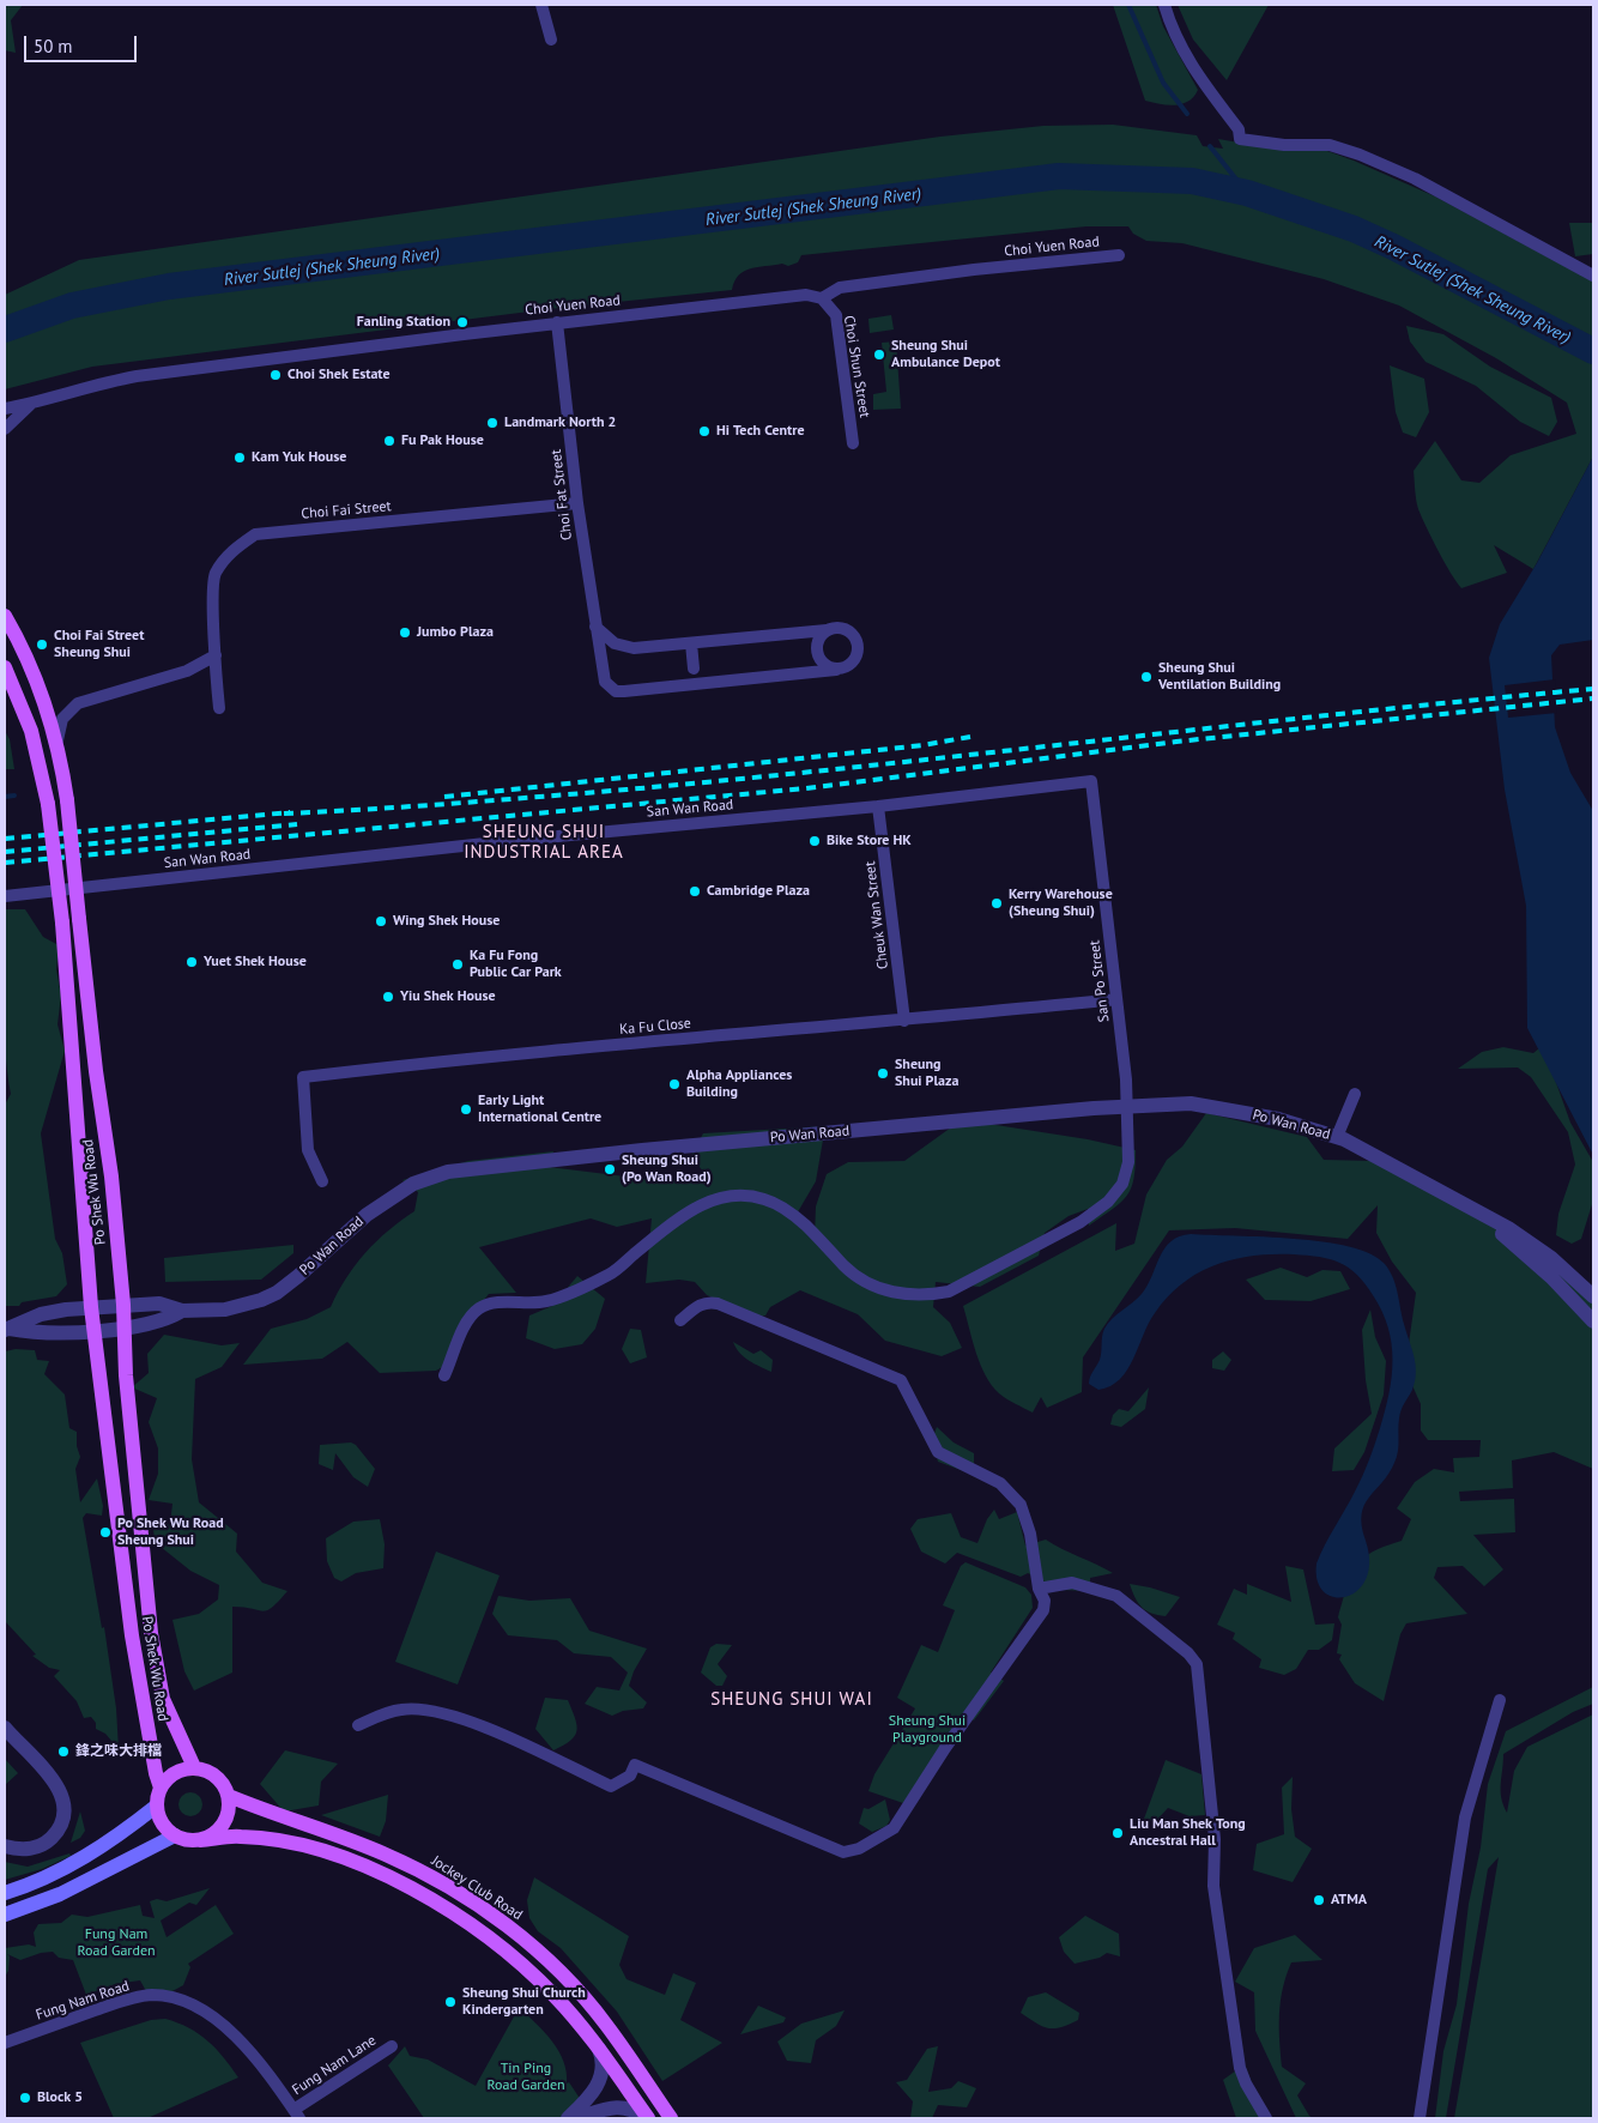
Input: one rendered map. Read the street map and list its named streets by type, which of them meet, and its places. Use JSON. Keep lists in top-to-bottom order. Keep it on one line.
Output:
{"streets":{"main road":["Po Shek Wu Road","Jockey Club Road"],"street":["Choi Yuen Road","Choi Shun Street","Choi Fat Street","Choi Fai Street","San Wan Road","Cheuk Wan Street","San Po Street","Ka Fu Close","Po Wan Road","Fung Nam Road","Fung Nam Lane"]},"crossings":[["Choi Yuen Road","Choi Shun Street"],["Choi Yuen Road","Choi Fat Street"],["Choi Fat Street","Choi Fai Street"],["San Wan Road","Cheuk Wan Street"],["San Wan Road","San Po Street"],["Cheuk Wan Street","Ka Fu Close"],["San Po Street","Ka Fu Close"],["San Po Street","Po Wan Road"],["Po Wan Road","Po Shek Wu Road"],["Po Shek Wu Road","Jockey Club Road"],["Fung Nam Road","Fung Nam Lane"]],"districts":["SHEUNG SHUI INDUSTRIAL AREA","SHEUNG SHUI WAI"],"water":["River Sutlej (Shek Sheung River)"],"parks":["Sheung Shui Playground","Fung Nam Road Garden","Tin Ping Road Garden"],"places":["Fanling Station","Sheung Shui Ambulance Depot","Choi Shek Estate","Landmark North 2","Hi Tech Centre","Fu Pak House","Kam Yuk House","Jumbo Plaza","Choi Fai Street Sheung Shui","Sheung Shui Ventilation Building","Bike Store HK","Cambridge Plaza","Kerry Warehouse (Sheung Shui)","Wing Shek House","Yuet Shek House","Ka Fu Fong Public Car Park","Yiu Shek House","Sheung Shui Plaza","Alpha Appliances Building","Early Light International Centre","Sheung Shui (Po Wan Road)","Po Shek Wu Road Sheung Shui","鋒之味大排檔","Liu Man Shek Tong Ancestral Hall","ATMA","Sheung Shui Church Kindergarten","Block 5"],"scale_bar":"50 m"}
